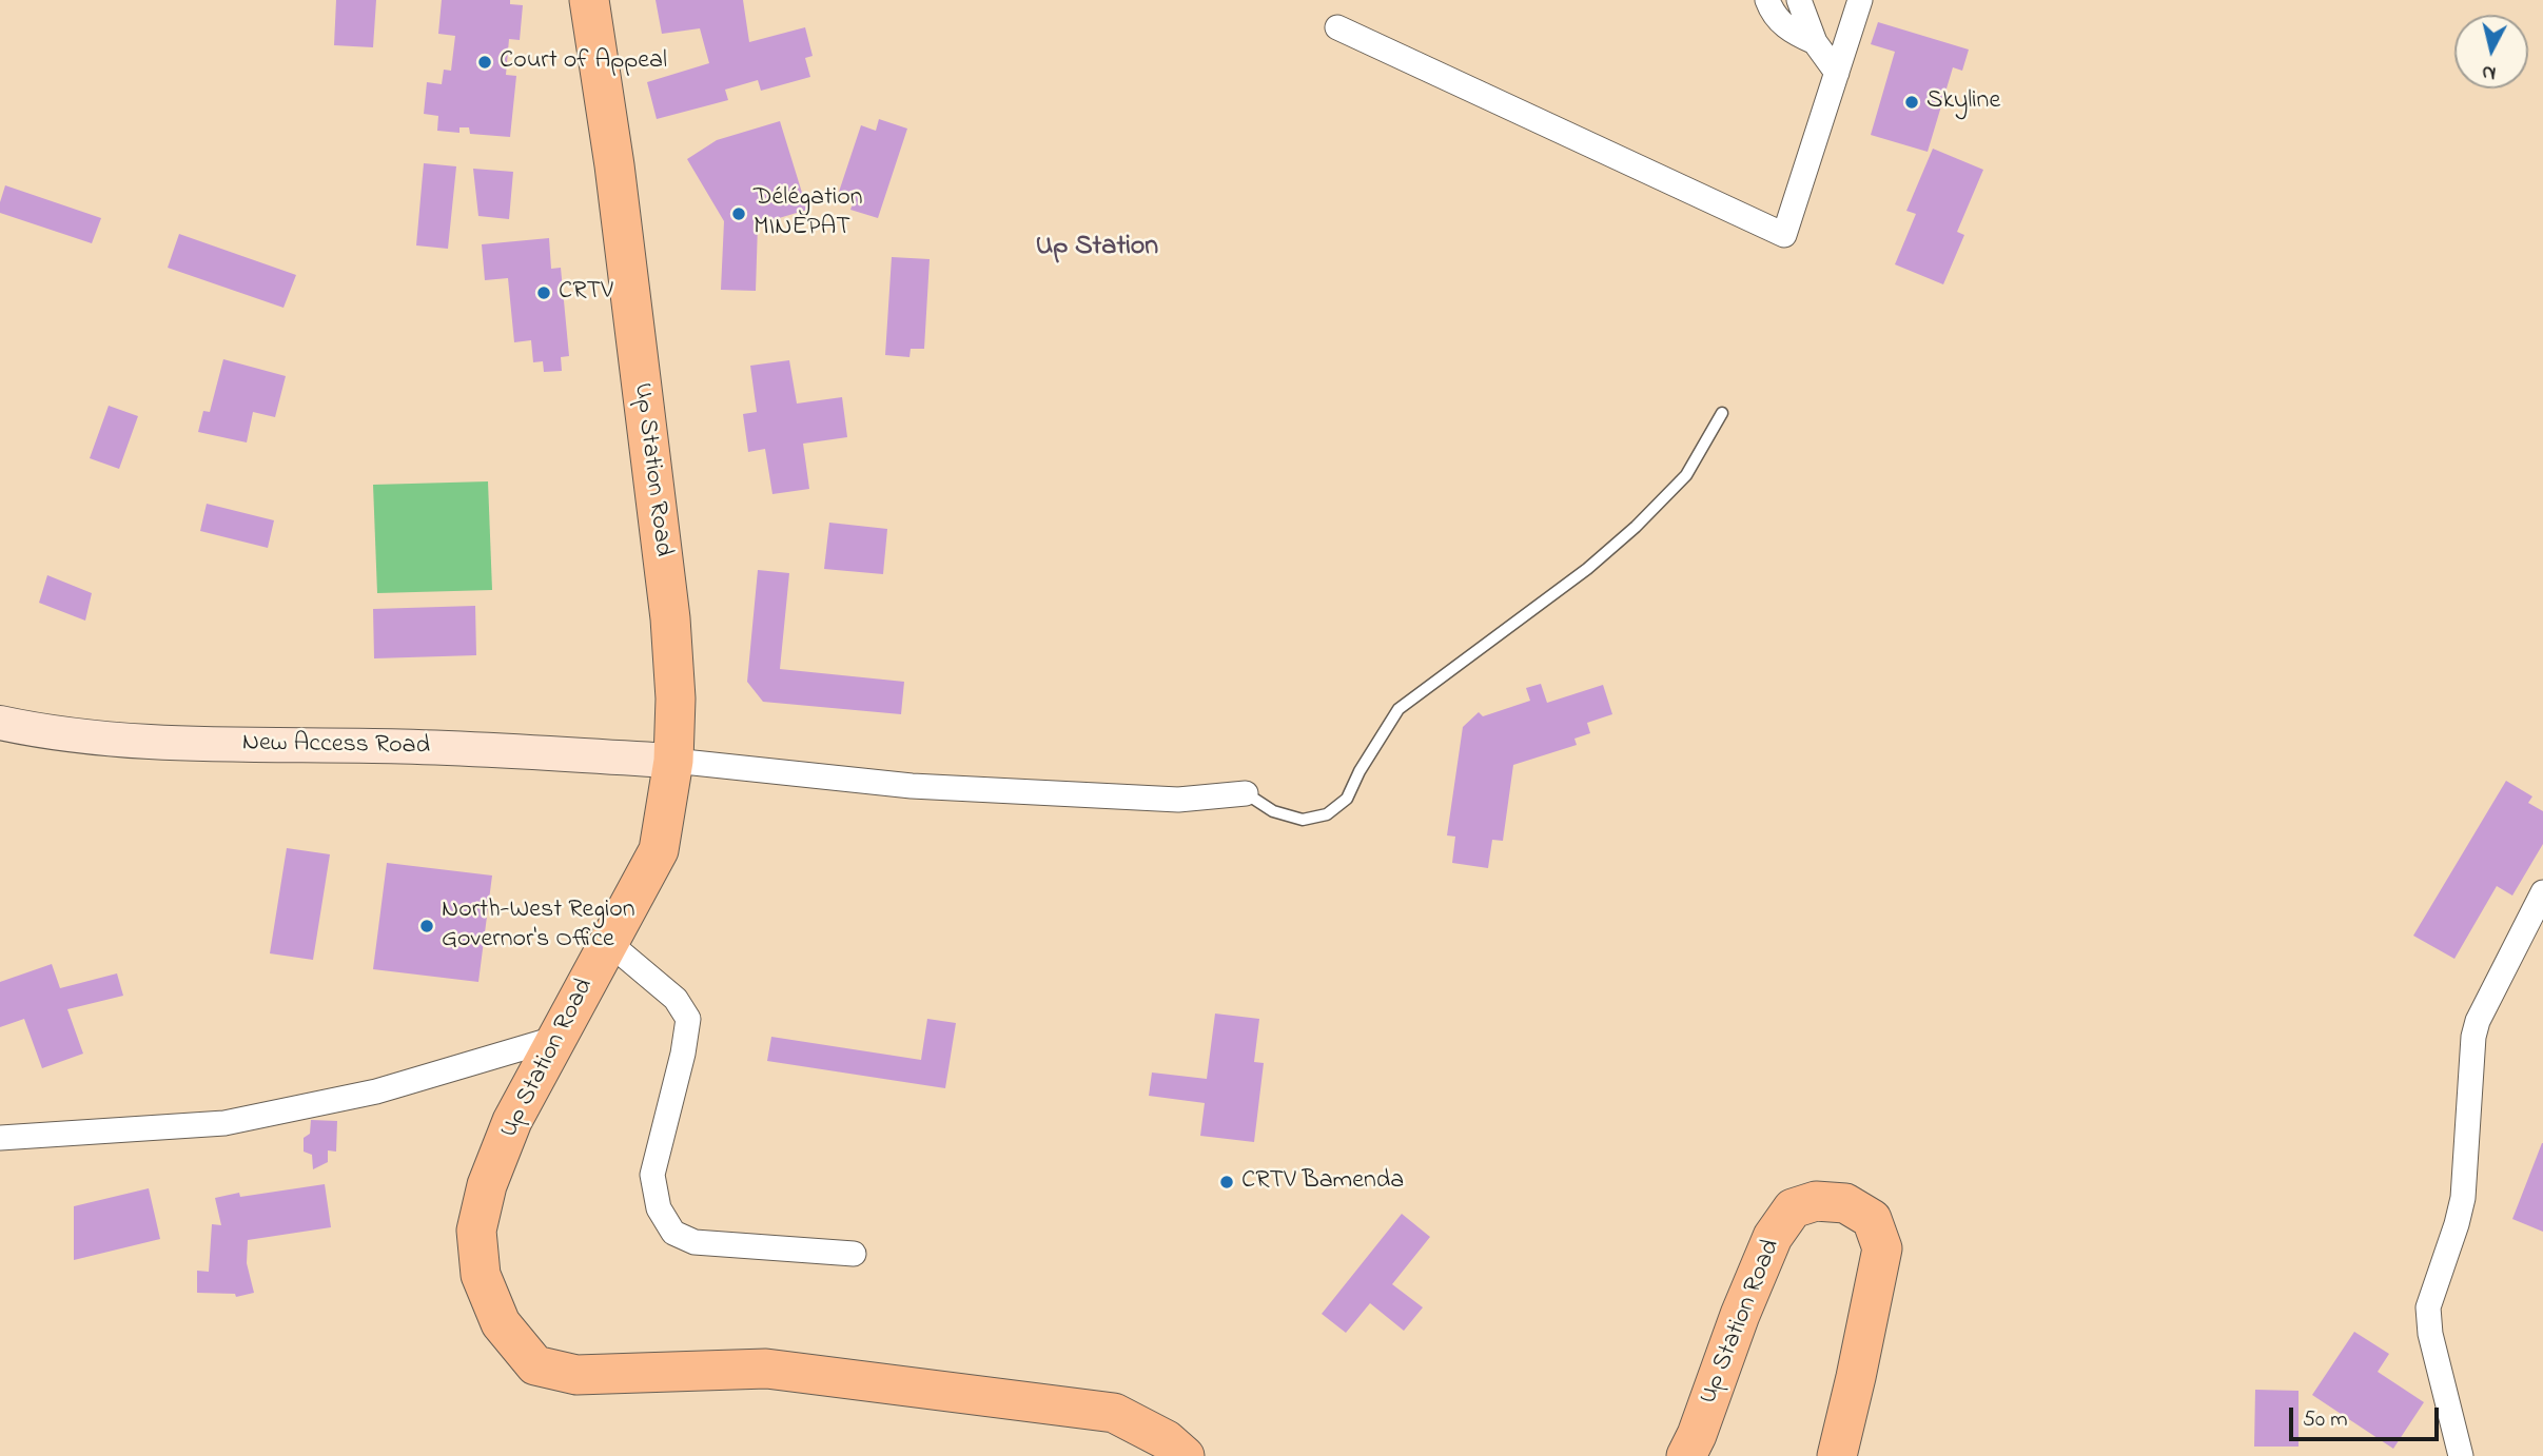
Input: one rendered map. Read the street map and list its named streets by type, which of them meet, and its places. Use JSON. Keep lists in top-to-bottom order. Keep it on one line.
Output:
{"streets":{"highway":["Up Station Road"],"main road":["New Access Road"]},"crossings":[["Up Station Road","New Access Road"]],"districts":["Up Station"],"places":["Court of Appeal","Skyline","Délégation MINEPAT","CRTV","North-West Region Governor's Office","CRTV Bamenda"],"scale_bar":"50 m","north":"bottom"}
